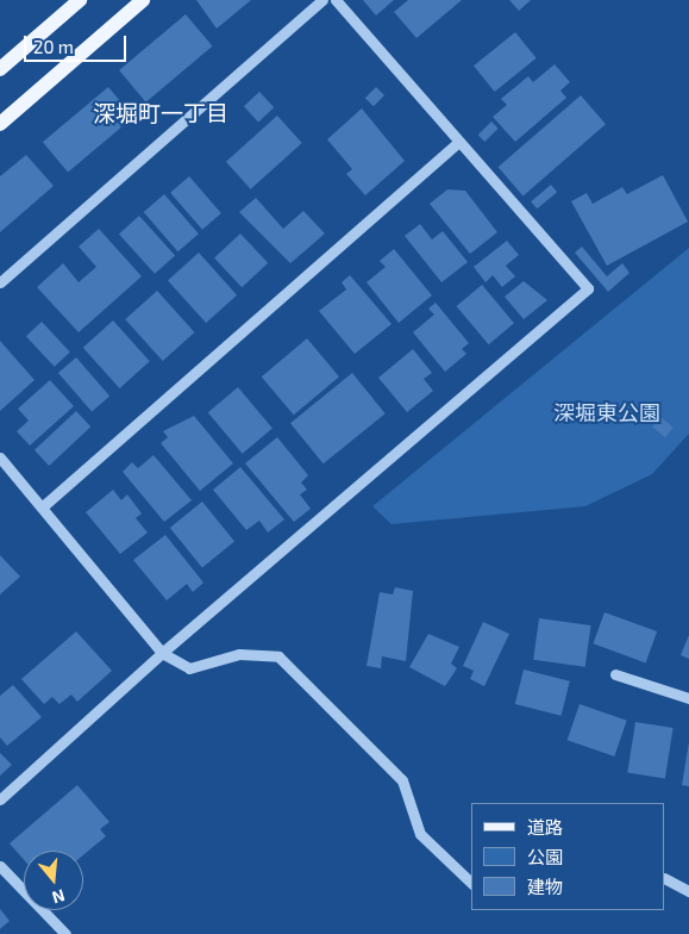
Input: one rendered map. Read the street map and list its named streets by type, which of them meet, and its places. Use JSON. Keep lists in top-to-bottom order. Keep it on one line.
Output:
{"districts":["深堀町一丁目"],"parks":["深堀東公園"],"legend":["道路","公園","建物"],"scale_bar":"20 m","north":"bottom"}
